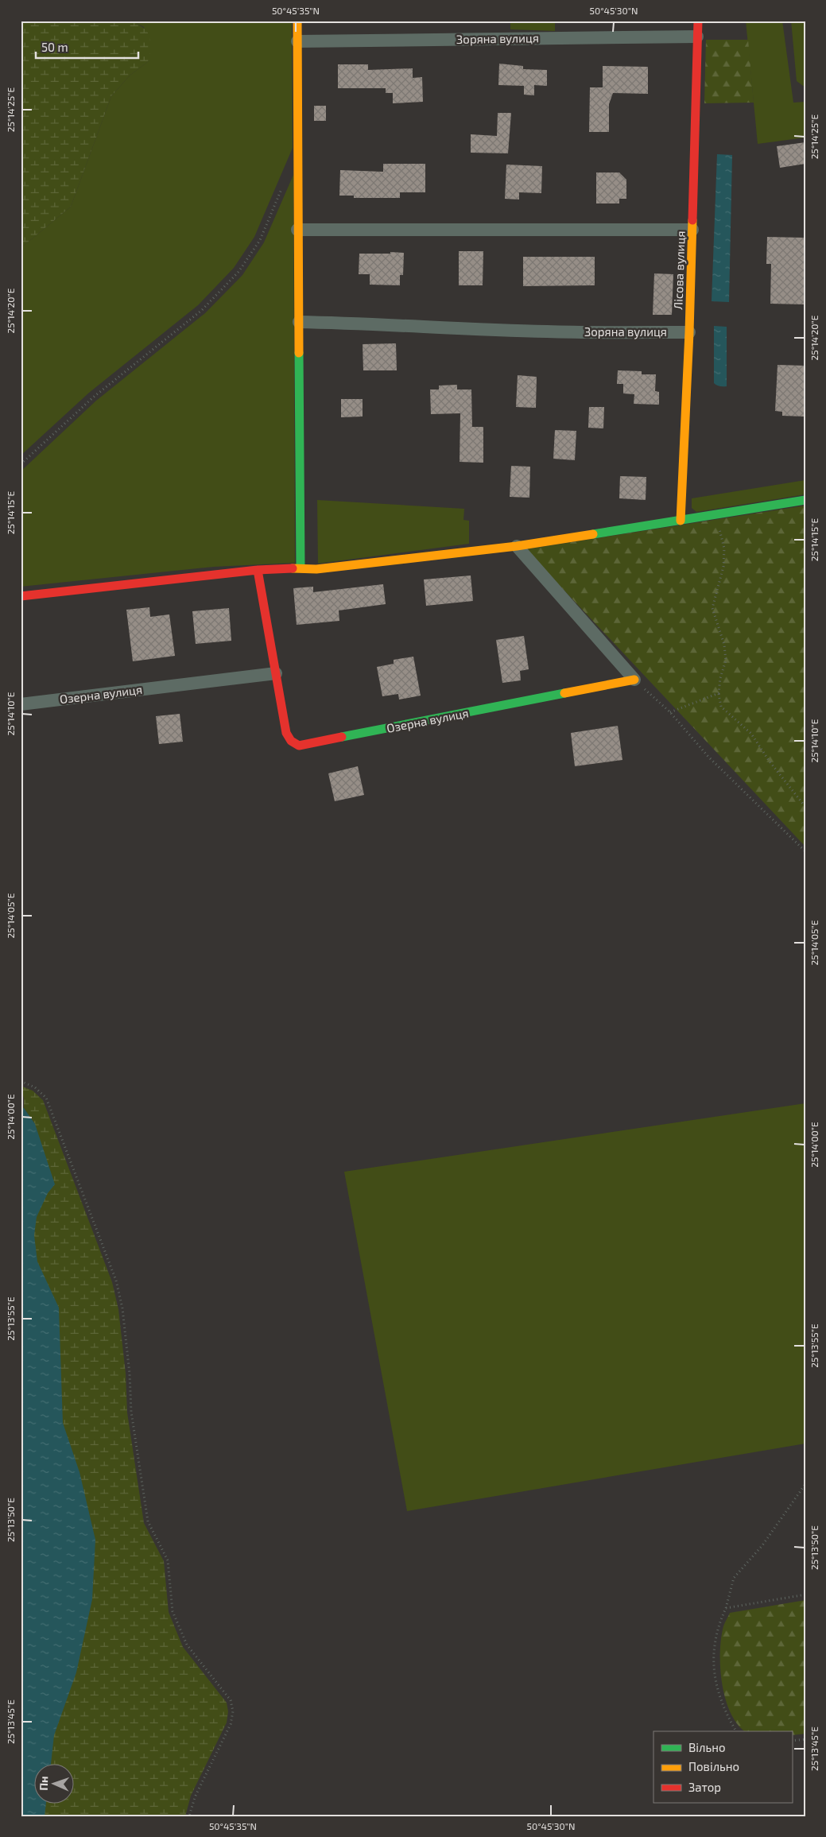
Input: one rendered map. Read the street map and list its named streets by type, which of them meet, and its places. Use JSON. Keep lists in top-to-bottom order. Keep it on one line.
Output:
{"streets":{"street":["Зоряна вулиця","Лісова вулиця","Озерна вулиця"]},"crossings":[["Зоряна вулиця","Лісова вулиця"]],"legend":["Вільно","Повільно","Затор"],"scale_bar":"50 m","north":"left","coordinates":["50°45'35\"N","50°45'30\"N","25°14'25\"E","25°14'20\"E","25°14'15\"E","25°14'10\"E","25°14'05\"E","25°14'00\"E","25°13'55\"E","25°13'50\"E","25°13'45\"E"]}
